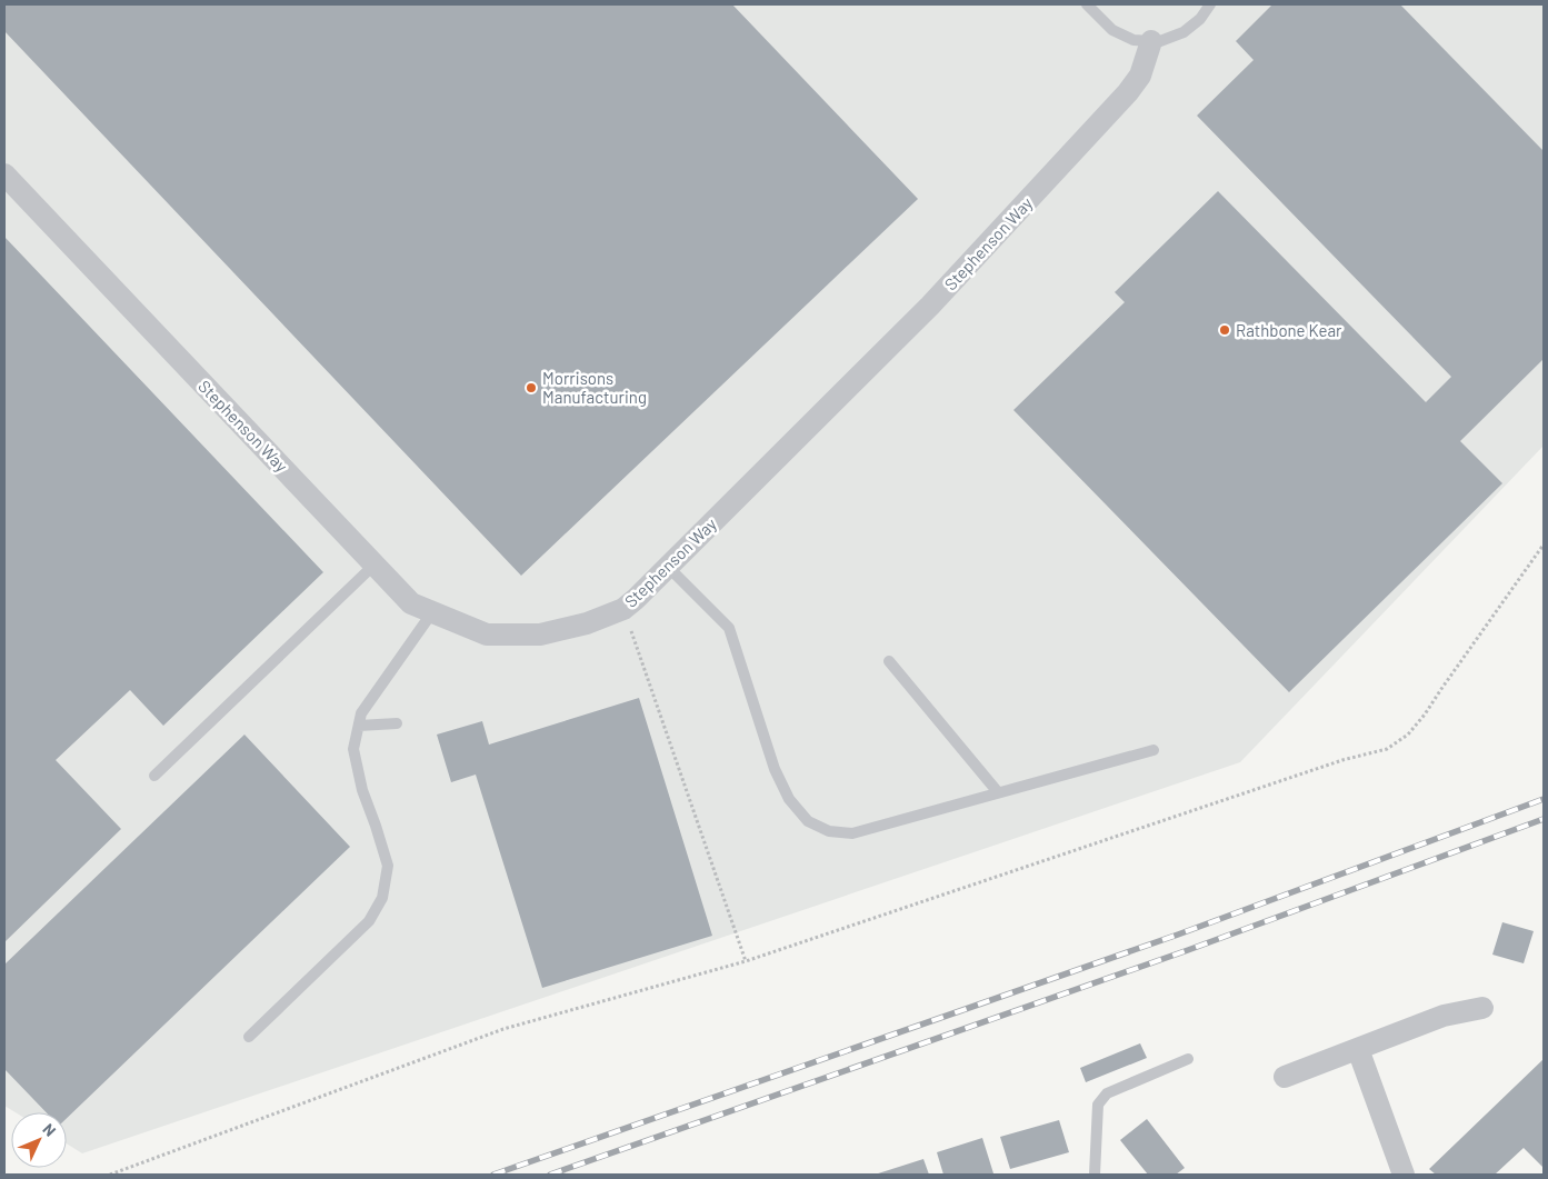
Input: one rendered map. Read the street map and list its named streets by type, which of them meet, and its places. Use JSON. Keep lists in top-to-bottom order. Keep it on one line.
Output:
{"streets":{"street":["Stephenson Way"]},"places":["Rathbone Kear","Morrisons Manufacturing"],"north":"top right"}
